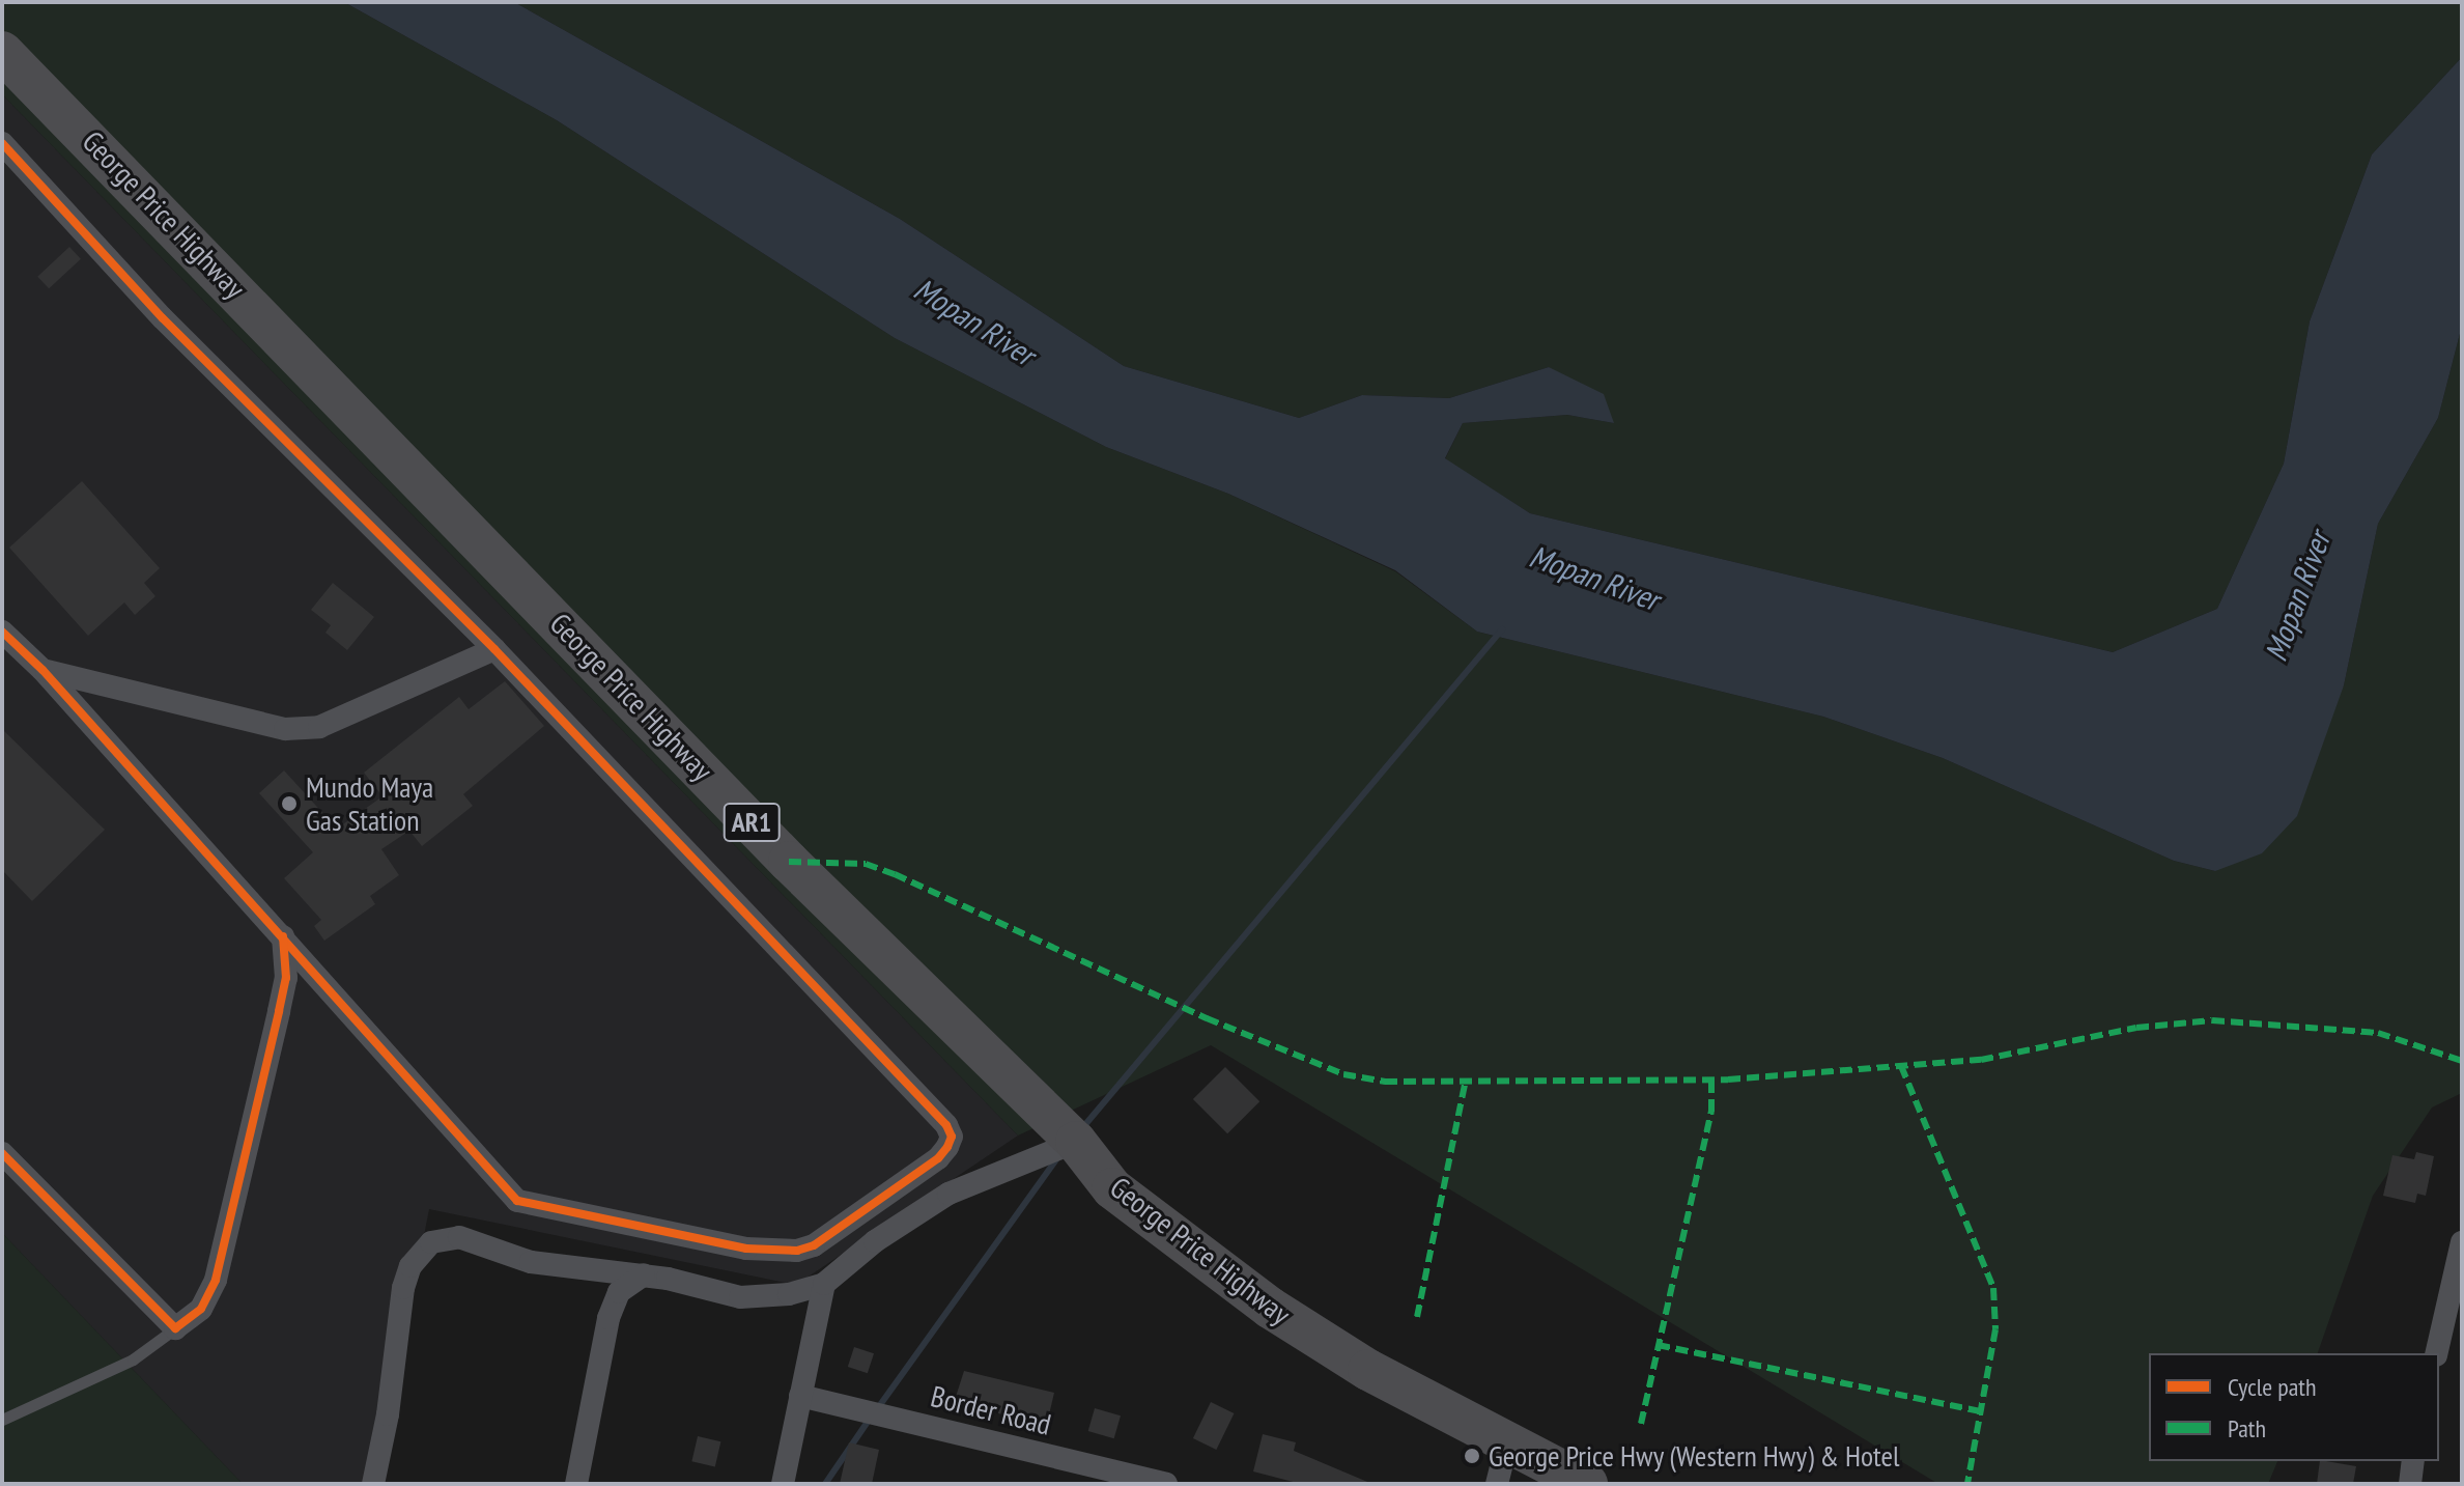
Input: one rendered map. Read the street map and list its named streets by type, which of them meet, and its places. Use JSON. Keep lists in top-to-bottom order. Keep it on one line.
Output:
{"streets":{"highway":["George Price Highway","AR1"],"street":["Border Road"]},"water":["Mopan River"],"places":["Mundo Maya Gas Station","George Price Hwy (Western Hwy) & Hotel"],"legend":["Cycle path","Path"]}
